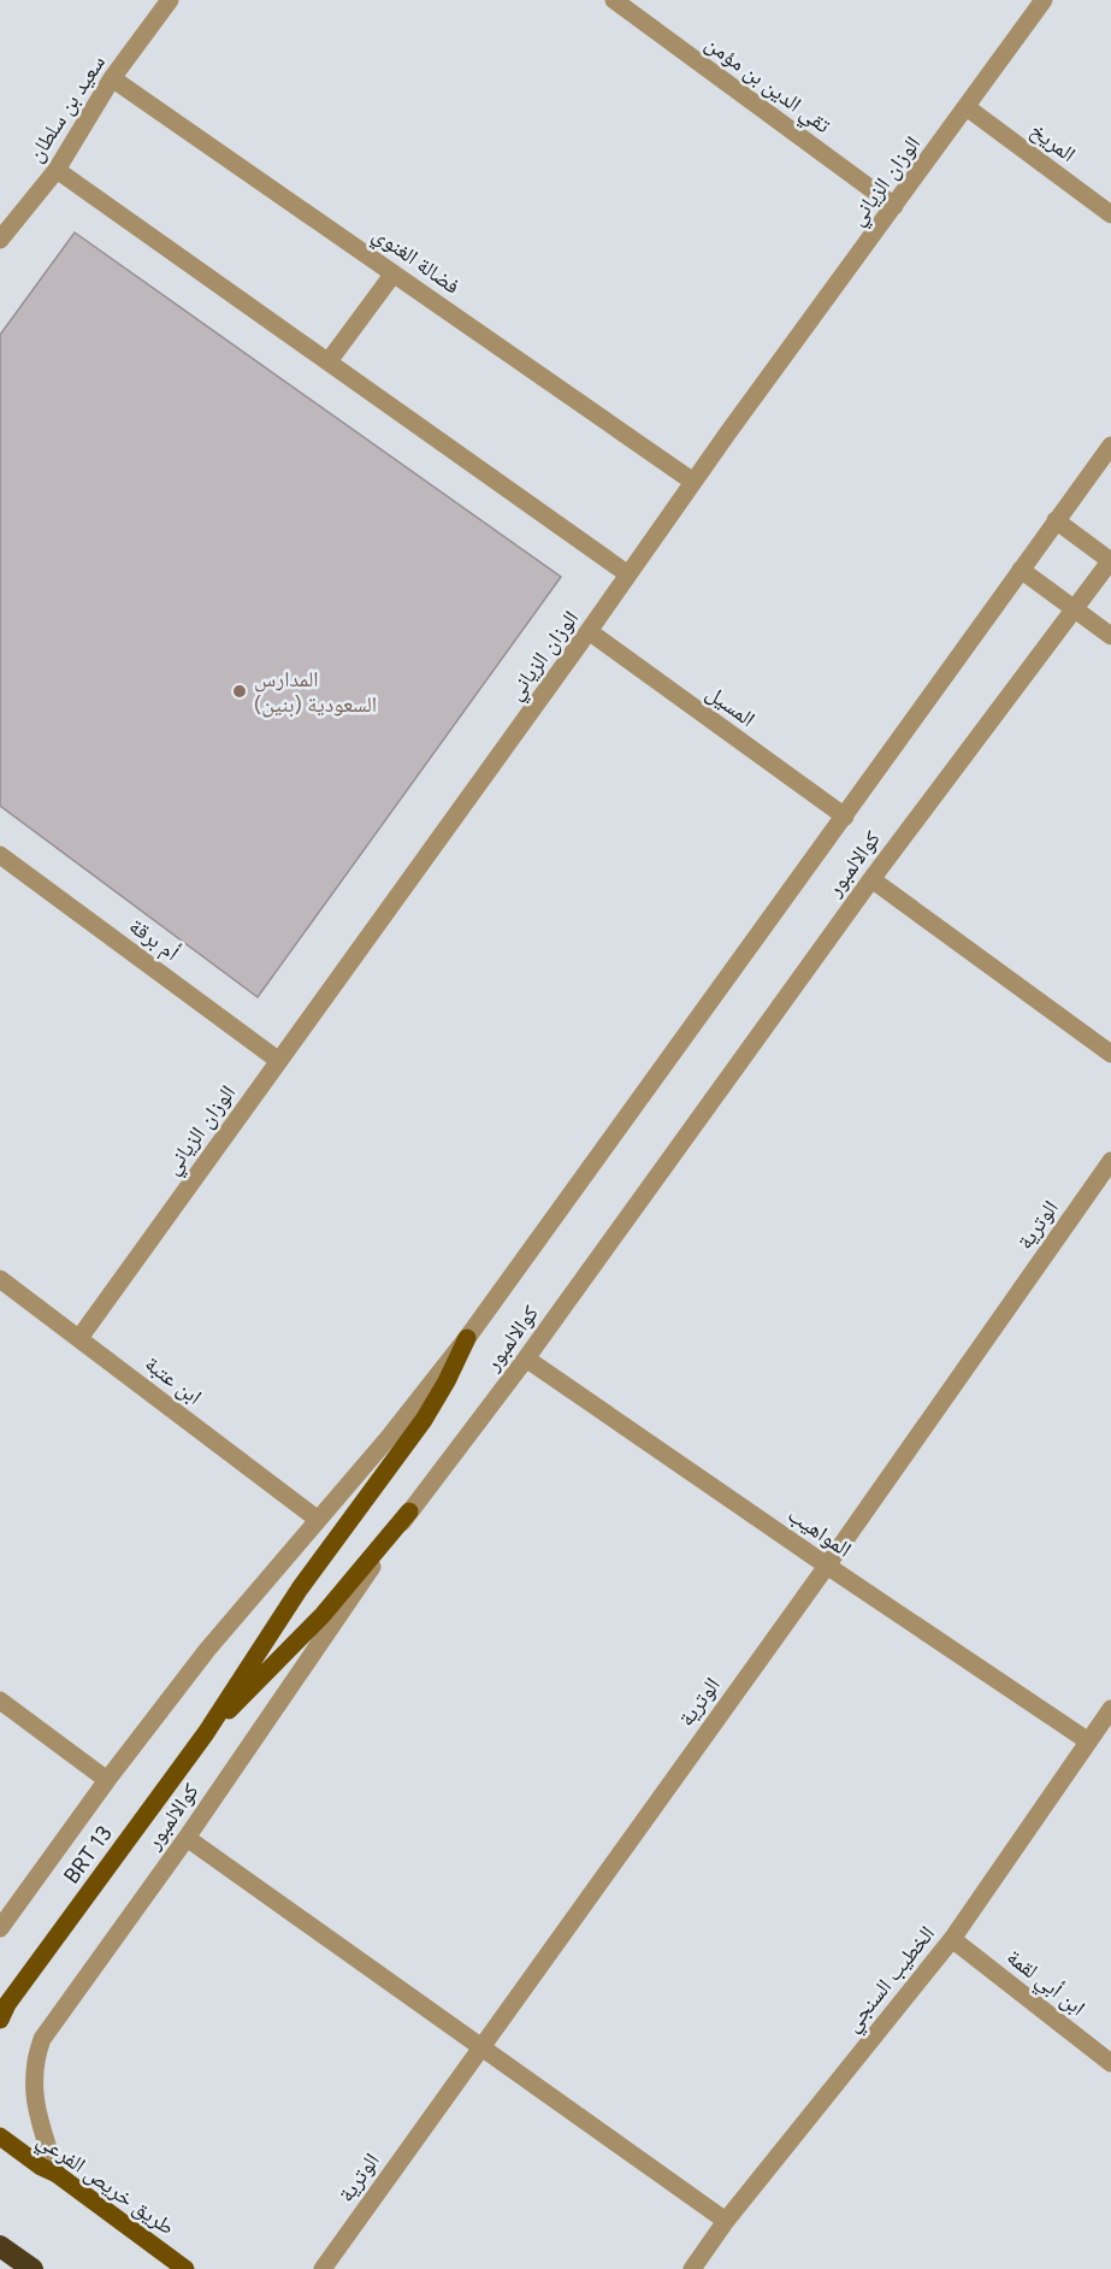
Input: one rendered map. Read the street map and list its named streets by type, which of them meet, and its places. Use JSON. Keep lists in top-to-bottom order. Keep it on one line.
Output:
{"streets":{"main road":["BRT 13","طريق خريص الفرعي"],"street":["تقي الدين بن مؤمن","سعيد بن سلطان","المريخ","الوزان الزياني","فضالة الغنوي","المسيل","كوالالمبور","أم برقة","الوترية","ابن عتبة","المواهيب","الخطيب السنجي","ابن أبي لقمة"]},"crossings":[["تقي الدين بن مؤمن","الوزان الزياني"],["سعيد بن سلطان","فضالة الغنوي"],["المريخ","الوزان الزياني"],["الوزان الزياني","فضالة الغنوي"],["الوزان الزياني","المسيل"],["الوزان الزياني","أم برقة"],["الوزان الزياني","ابن عتبة"],["المسيل","كوالالمبور"],["كوالالمبور","ابن عتبة"],["كوالالمبور","المواهيب"],["كوالالمبور","طريق خريص الفرعي"],["الوترية","المواهيب"],["المواهيب","الخطيب السنجي"],["الخطيب السنجي","ابن أبي لقمة"]],"places":["المدارس السعودية (بنين)"]}
